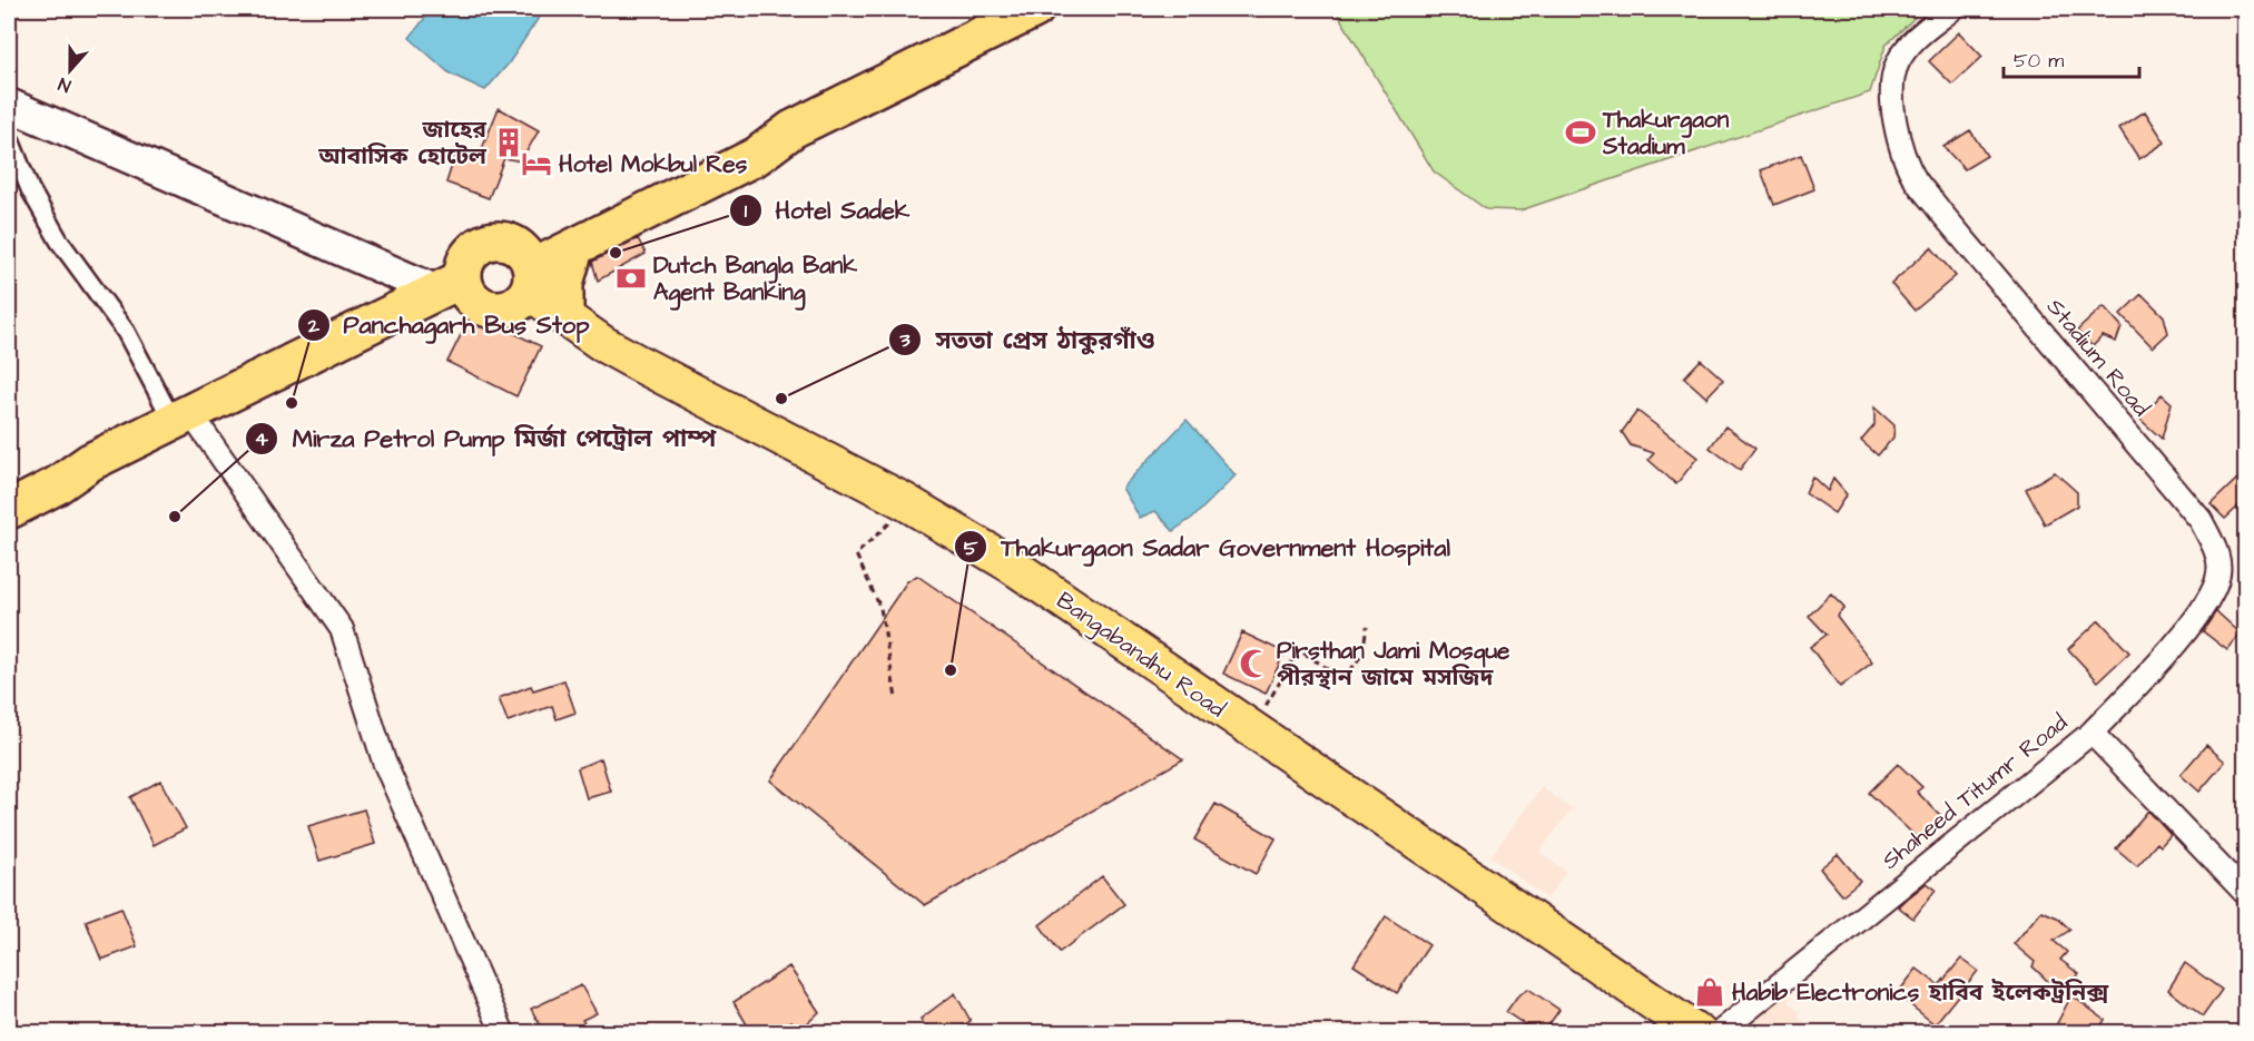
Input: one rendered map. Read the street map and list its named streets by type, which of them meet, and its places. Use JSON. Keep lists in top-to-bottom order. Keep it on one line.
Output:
{"streets":{"main road":["Bangabandhu Road"],"street":["Stadium Road","Shaheed Titumr Road"]},"crossings":[["Stadium Road","Shaheed Titumr Road"]],"places":{"sports":["Thakurgaon Stadium"],"building":["জাহের আবাসিক হোটেল"],"hotel":["Hotel Mokbul Res"],"other":["Hotel Sadek","সততা প্রেস ঠাকুরগাঁও","Panchagarh Bus Stop","Mirza Petrol Pump মির্জা পেট্রোল পাম্প","Thakurgaon Sadar Government Hospital"],"bank":["Dutch Bangla Bank Agent Banking"],"mosque":["Pirsthan Jami Mosque পীরস্থান জামে মসজিদ"],"shop":["Habib Electronics হাবিব ইলেকট্রনিক্স"]},"scale_bar":"50 m","north":"bottom"}
